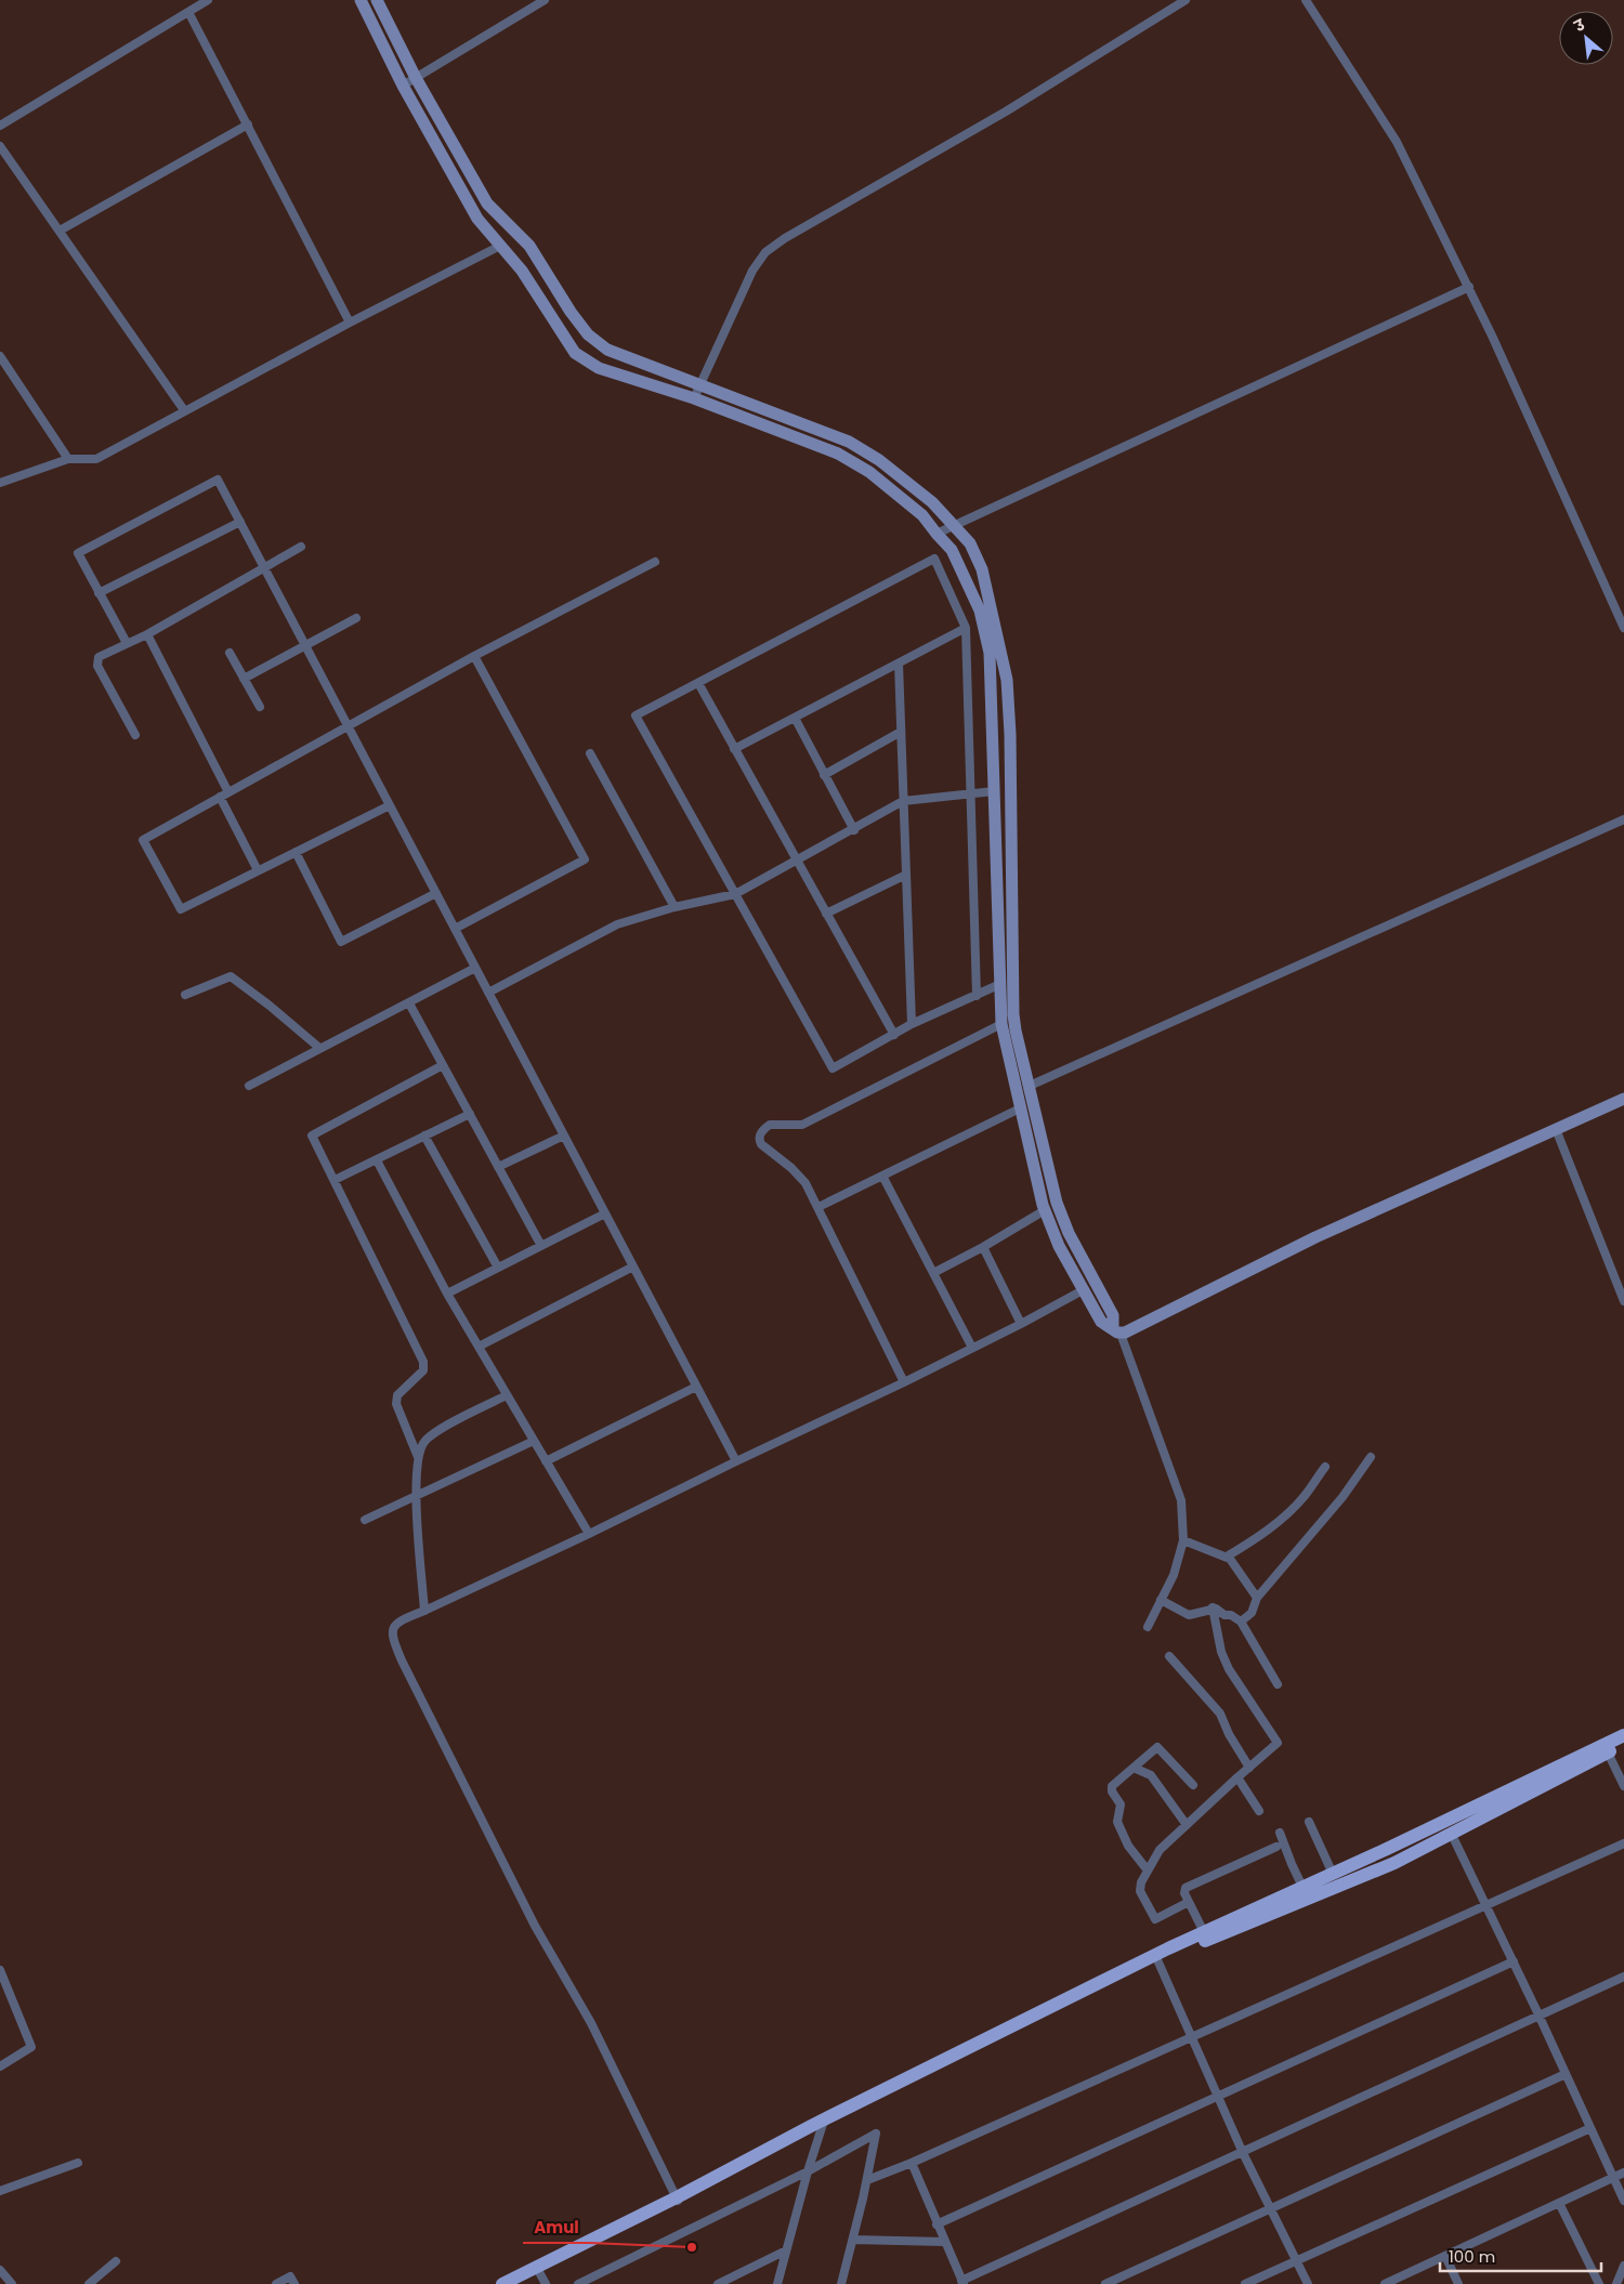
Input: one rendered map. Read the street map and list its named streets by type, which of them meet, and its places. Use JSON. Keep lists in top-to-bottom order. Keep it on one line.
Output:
{"places":["Amul"],"scale_bar":"100 m","north":"top left"}
